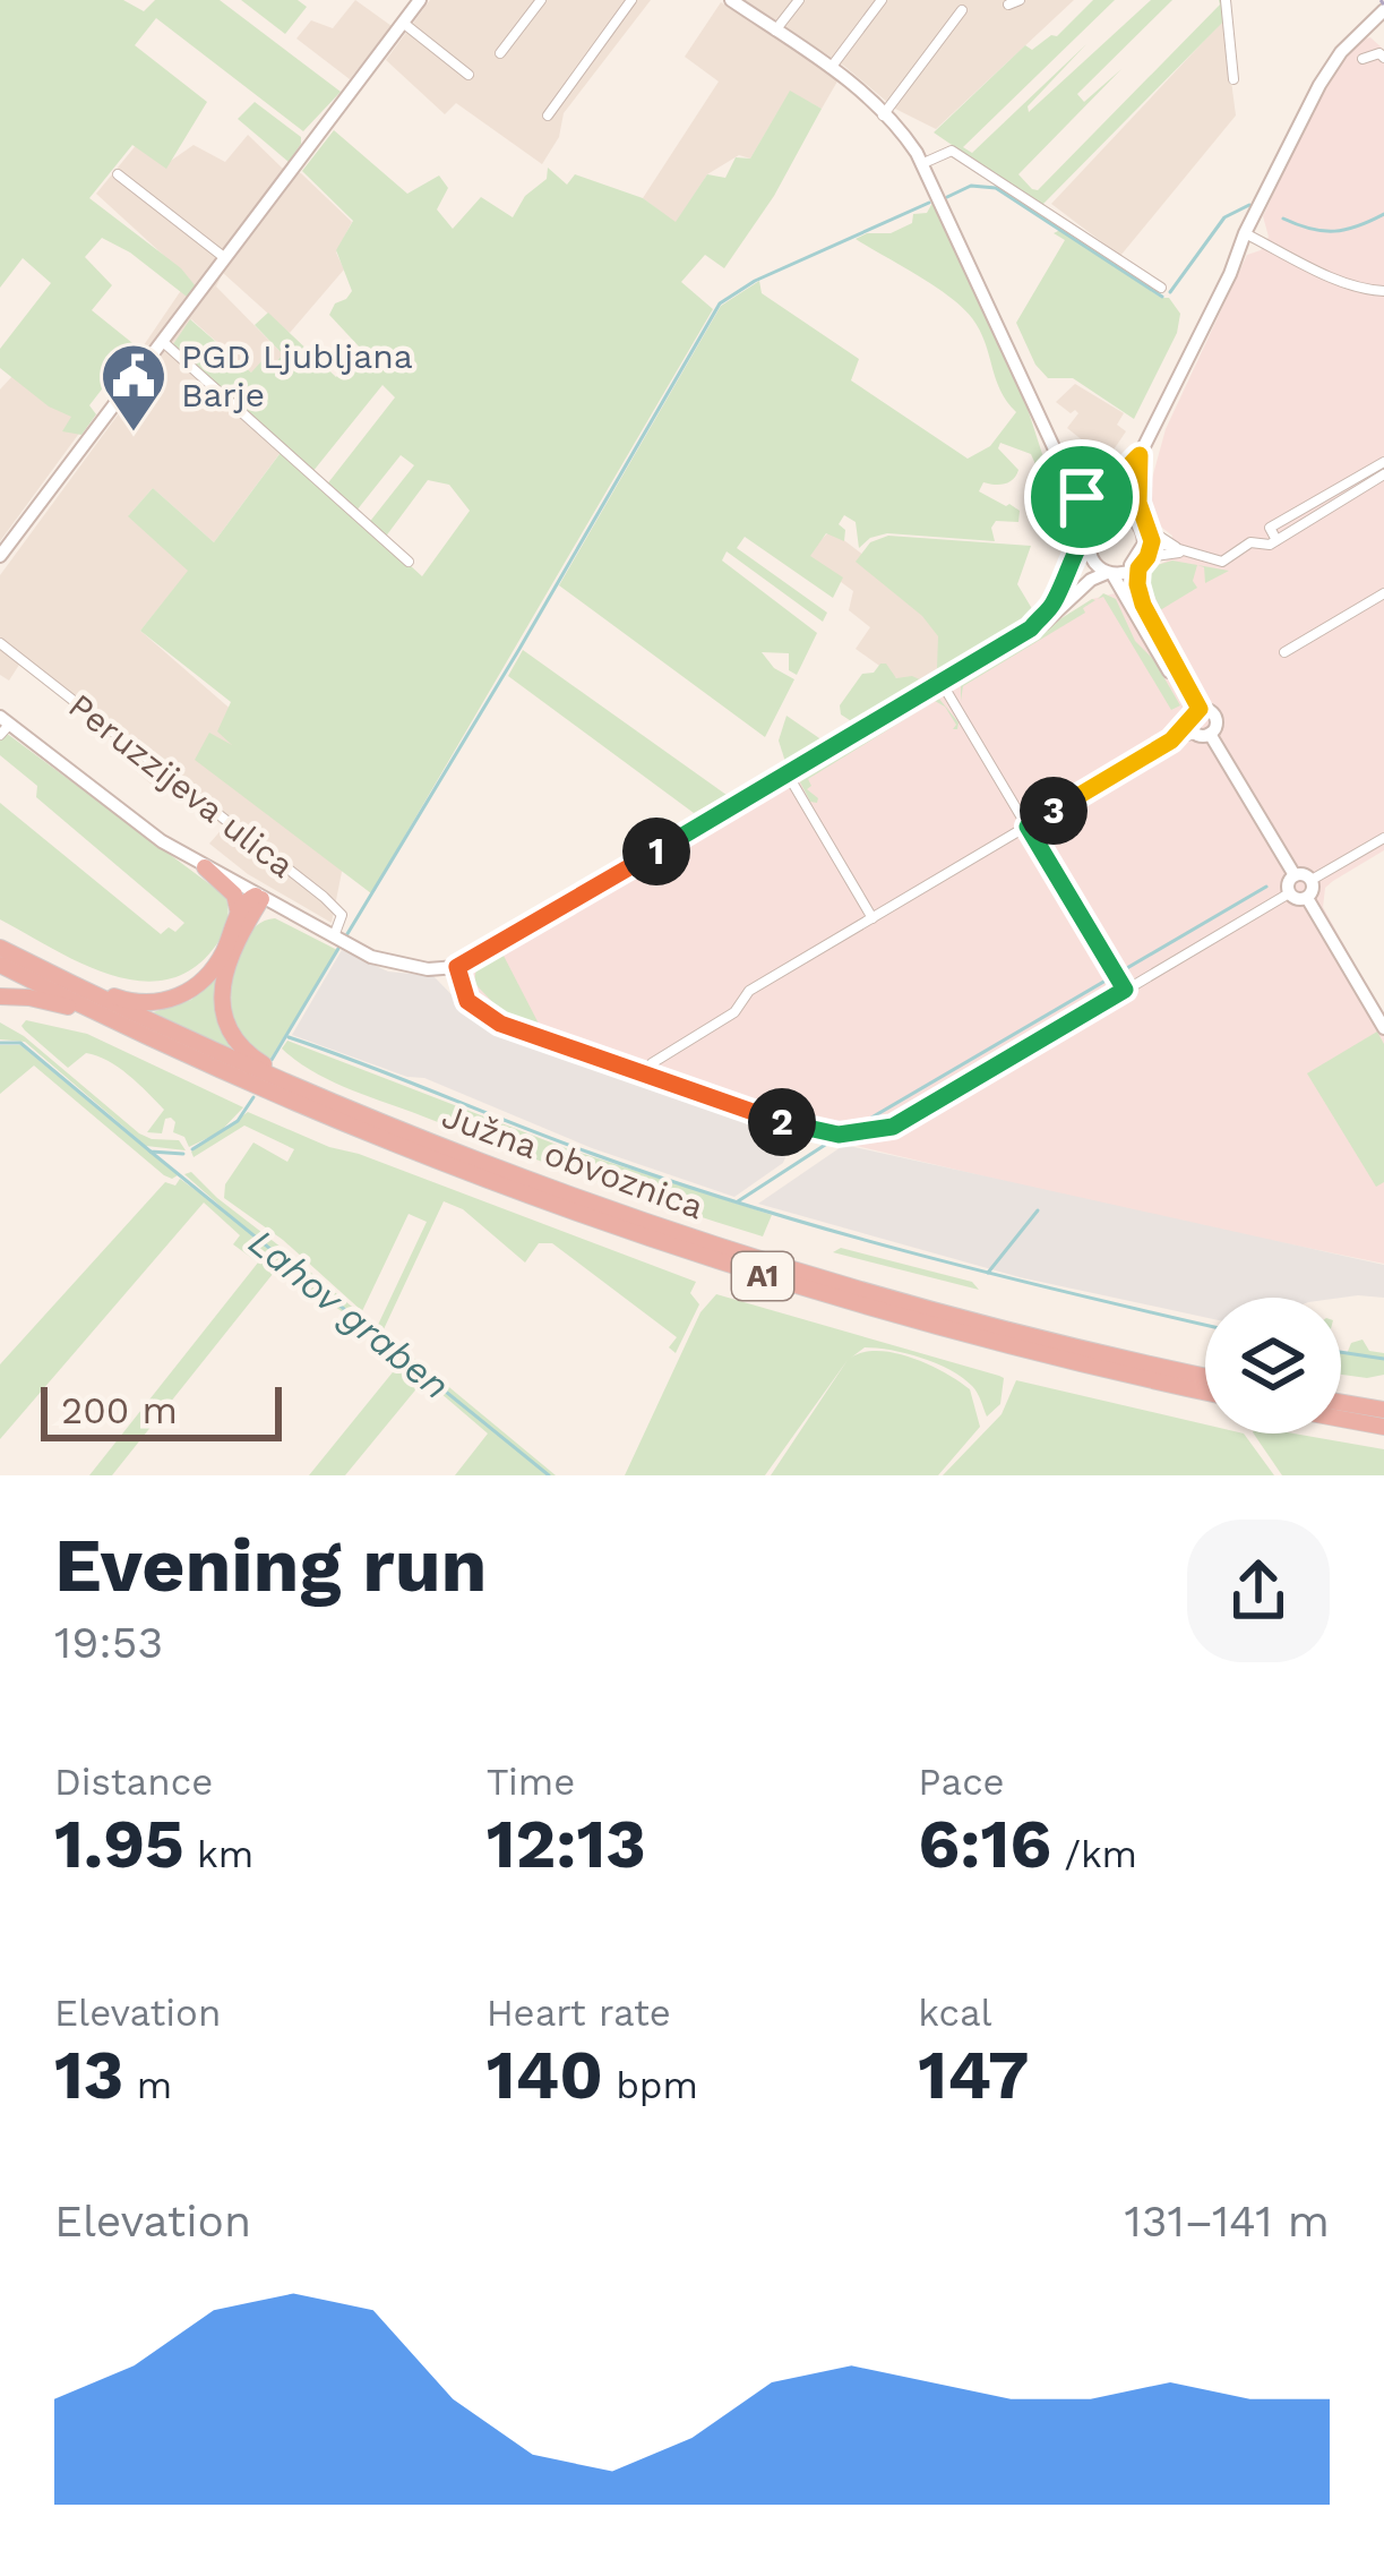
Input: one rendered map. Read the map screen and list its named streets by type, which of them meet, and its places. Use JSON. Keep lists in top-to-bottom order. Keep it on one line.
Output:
{"streets":{"highway":["Južna obvoznica","A1"],"street":["Peruzzijeva ulica"]},"water":["Lahov graben"],"places":{"public building":["PGD Ljubljana Barje"]},"scale_bar":"200 m","page":{"pins":["3","1","2"],"scale":"200 m","heading":["Evening run","19:53"],"stats":[["Distance","1.95 km"],["Time","12:13"],["Pace","6:16 /km"],["Elevation","13 m"],["Heart rate","140 bpm"],["kcal","147"]],"chart":["Elevation","131–141 m"]}}
